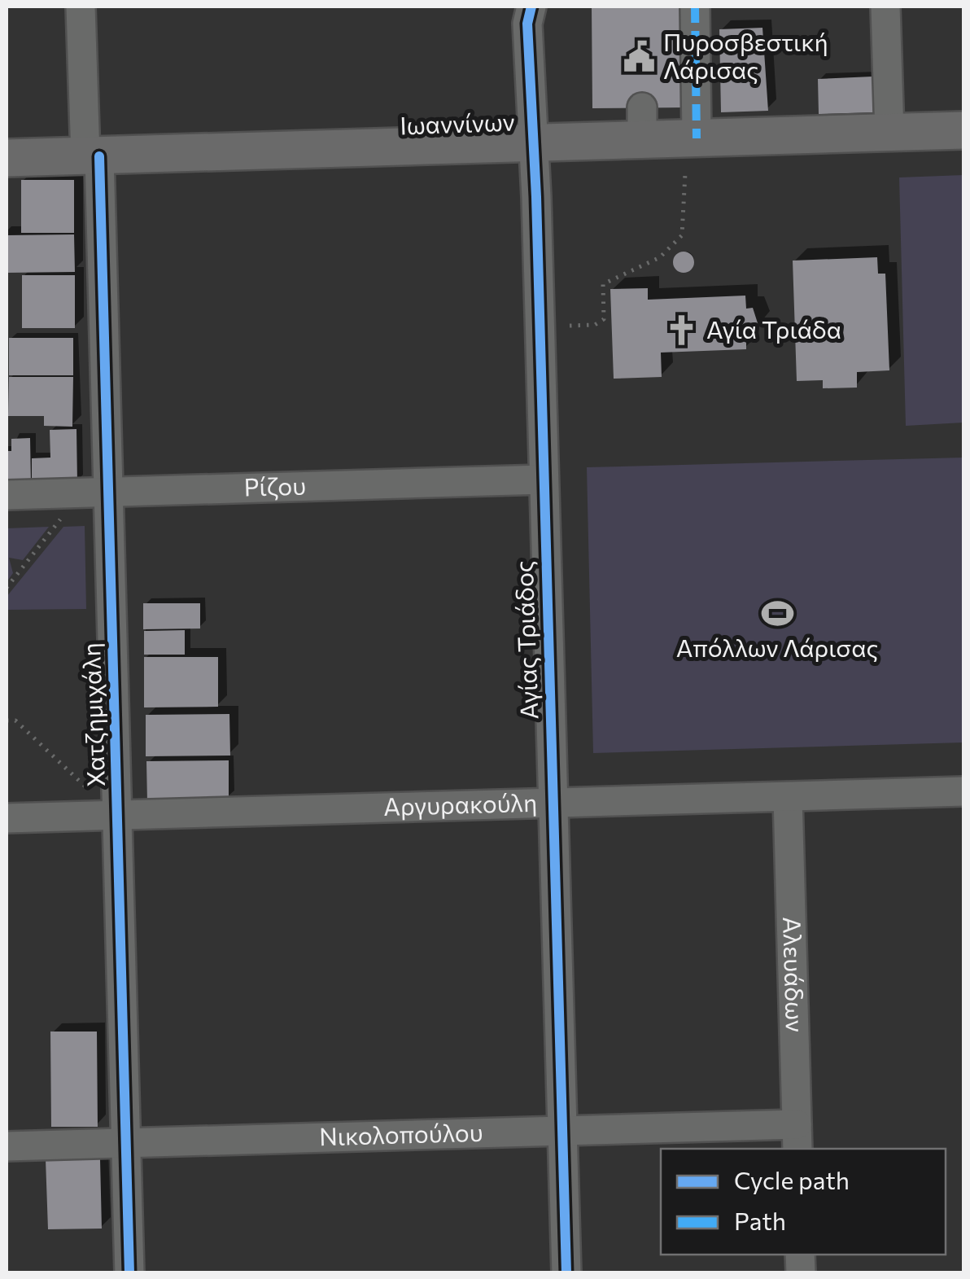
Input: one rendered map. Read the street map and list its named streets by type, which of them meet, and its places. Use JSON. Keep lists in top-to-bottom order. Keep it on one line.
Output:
{"streets":{"main road":["Ιωαννίνων"],"street":["Ρίζου","Αγίας Τριάδος","Χατζημιχάλη","Αργυρακούλη","Αλευάδων","Νικολοπούλου"]},"crossings":[["Ιωαννίνων","Αγίας Τριάδος"],["Ιωαννίνων","Χατζημιχάλη"],["Ρίζου","Αγίας Τριάδος"],["Ρίζου","Χατζημιχάλη"],["Αγίας Τριάδος","Αργυρακούλη"],["Αγίας Τριάδος","Νικολοπούλου"],["Χατζημιχάλη","Αργυρακούλη"],["Χατζημιχάλη","Νικολοπούλου"],["Αργυρακούλη","Αλευάδων"],["Αλευάδων","Νικολοπούλου"]],"places":{"public building":["Πυροσβεστική Λάρισας"],"church":["Αγία Τριάδα"],"sports":["Απόλλων Λάρισας"]},"legend":["Cycle path","Path"]}
